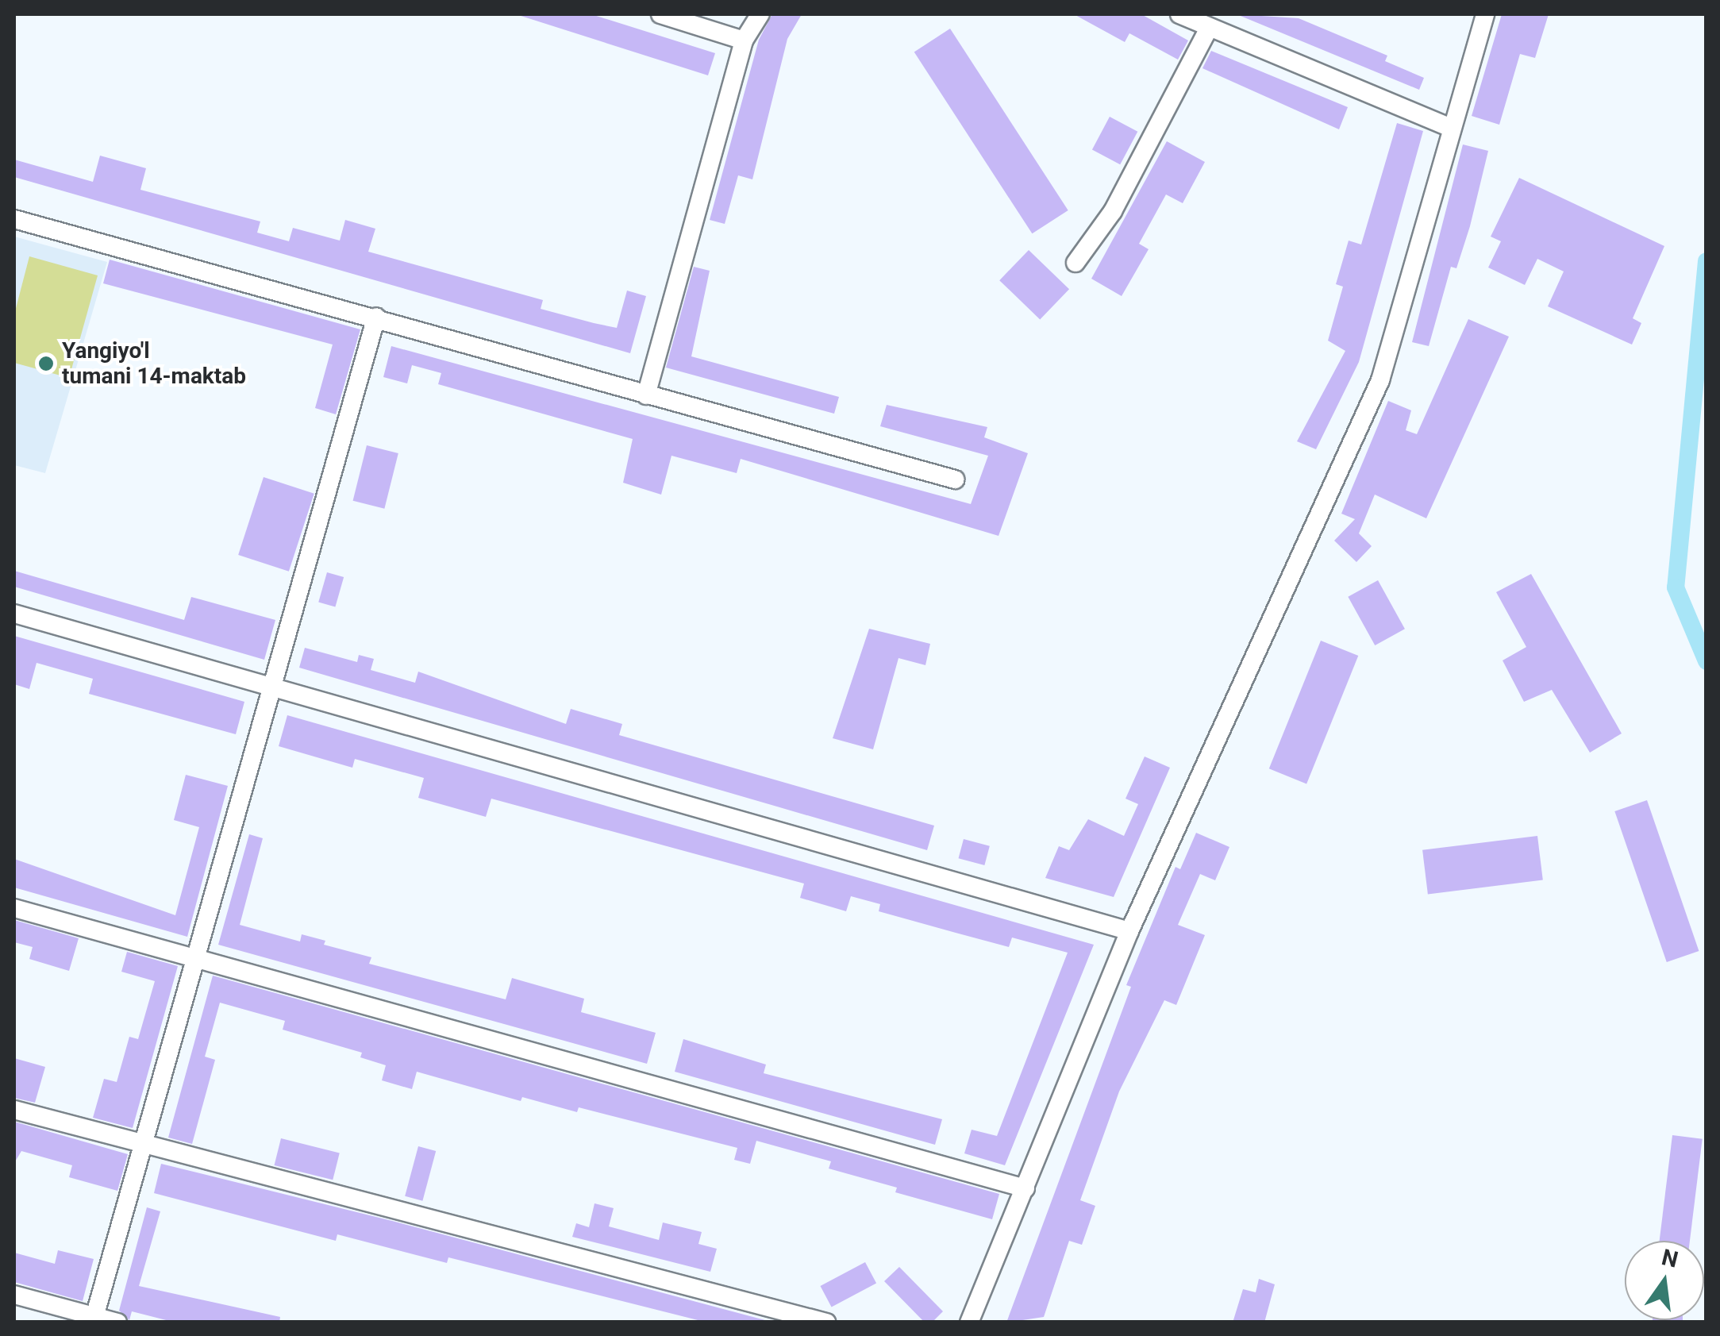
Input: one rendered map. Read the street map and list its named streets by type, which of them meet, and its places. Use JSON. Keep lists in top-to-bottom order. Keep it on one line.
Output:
{"places":["Yangiyo'l tumani 14-maktab"],"north":"top"}
